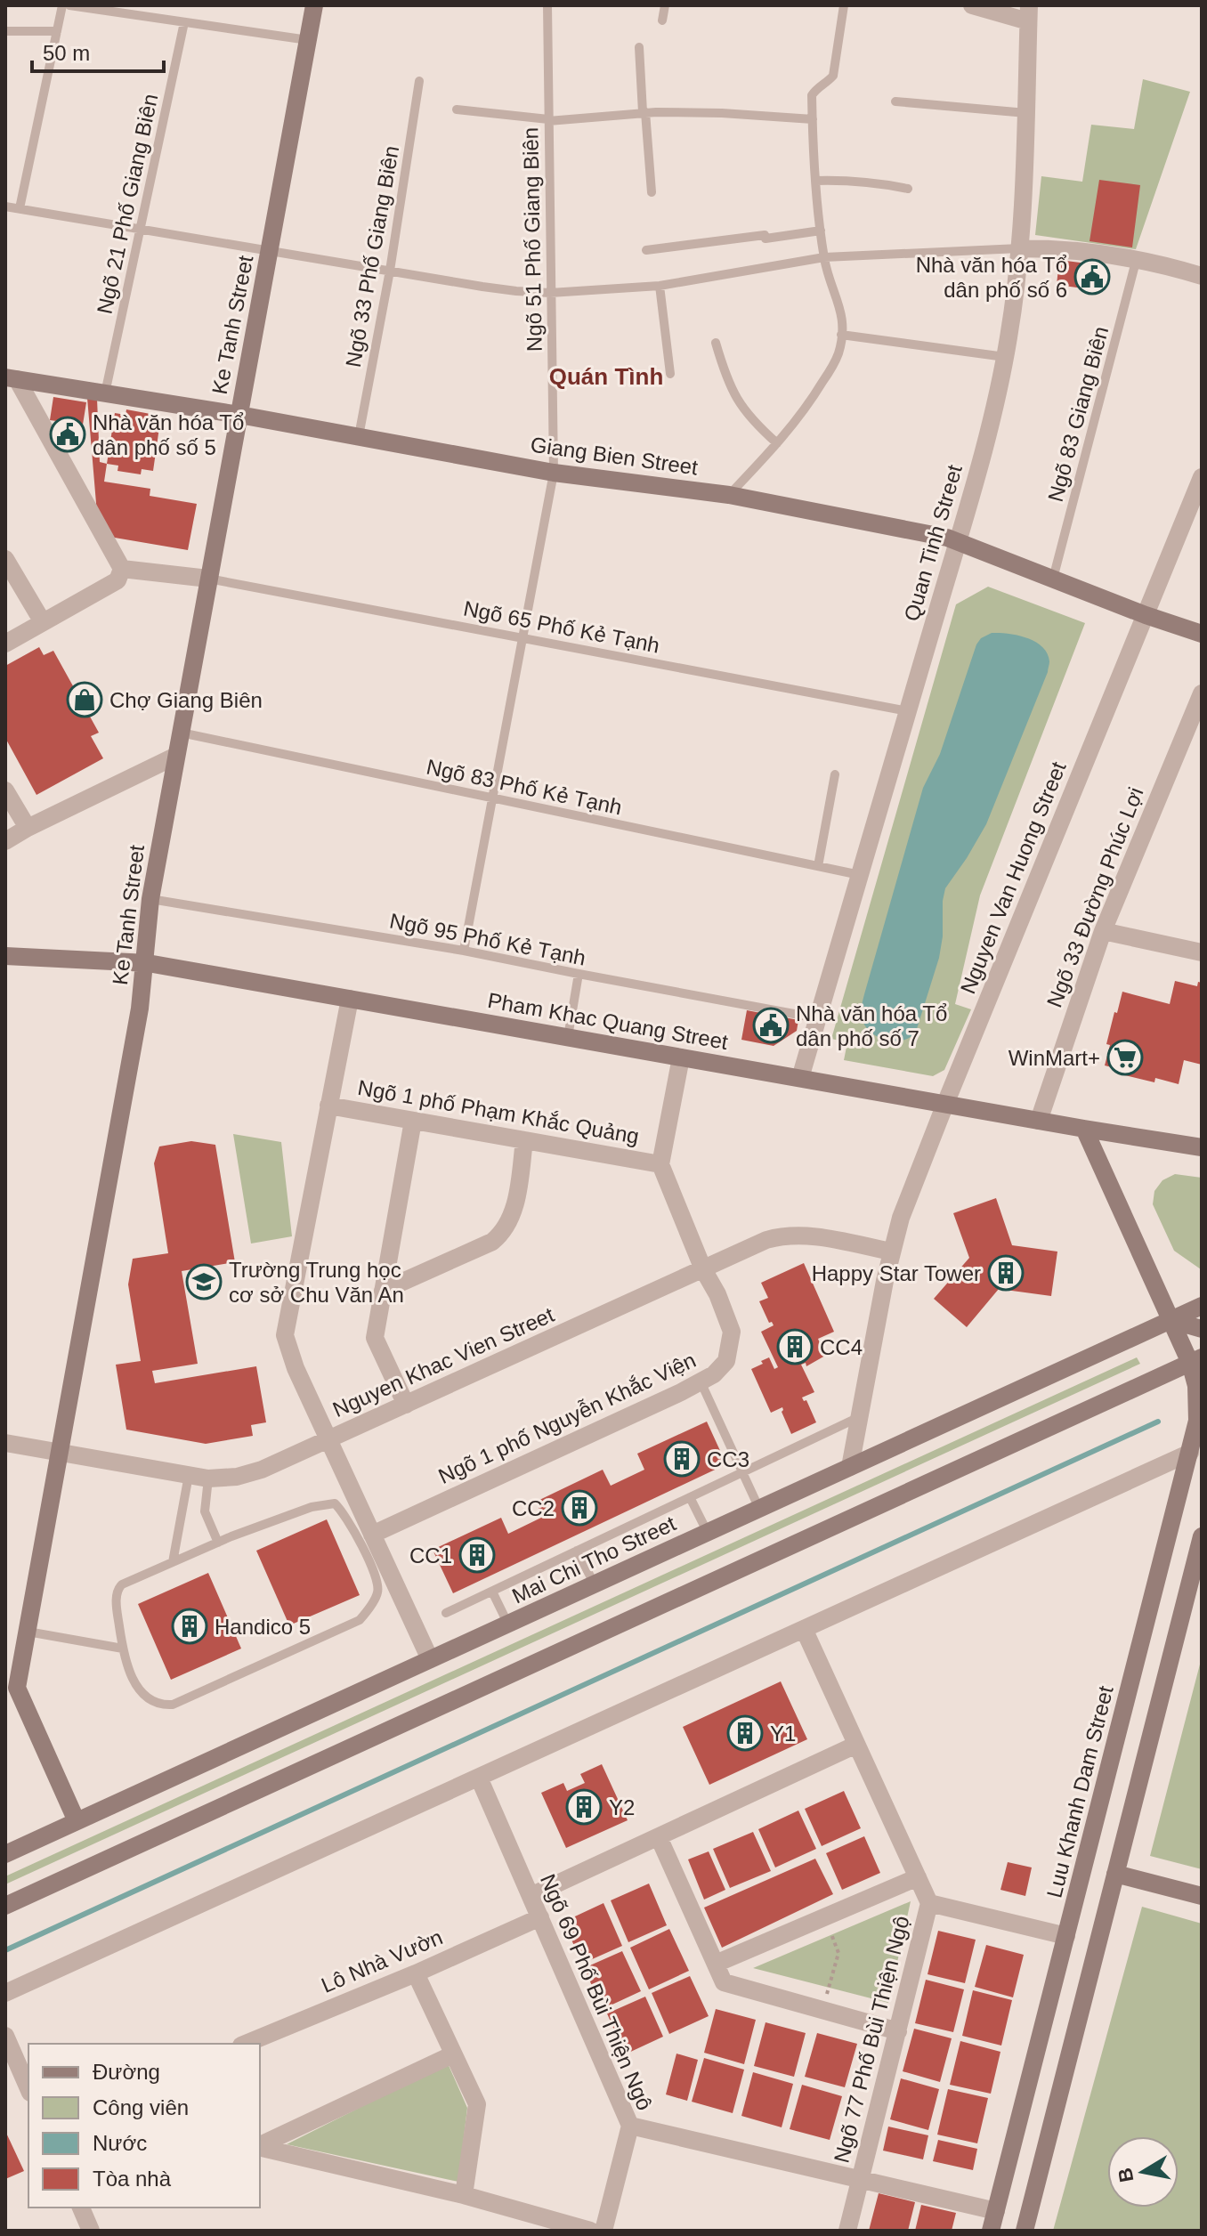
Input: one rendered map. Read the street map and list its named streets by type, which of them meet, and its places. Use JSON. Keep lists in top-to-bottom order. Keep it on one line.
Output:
{"streets":{"street":["Ke Tanh Street","Giang Bien Street","Quan Tinh Street","Nguyen Van Huong Street","Ngõ 33 Đường Phúc Lợi","Pham Khac Quang Street","Ngõ 1 phố Phạm Khắc Quảng","Nguyen Khac Vien Street","Ngõ 1 phố Nguyễn Khắc Viện","Mai Chi Tho Street","Luu Khanh Dam Street","Lô Nhà Vườn","Ngõ 69 Phố Bùi Thiện Ngô","Ngõ 77 Phố Bùi Thiện Ngộ"],"lane":["Ngõ 21 Phố Giang Biên","Ngõ 51 Phố Giang Biên","Ngõ 33 Phố Giang Biên","Ngõ 83 Giang Biên","Ngõ 65 Phố Kẻ Tạnh","Ngõ 83 Phố Kẻ Tạnh","Ngõ 95 Phố Kẻ Tạnh"]},"crossings":[["Ngõ 21 Phố Giang Biên","Giang Bien Street"],["Ngõ 51 Phố Giang Biên","Giang Bien Street"],["Ngõ 51 Phố Giang Biên","Ngõ 65 Phố Kẻ Tạnh"],["Ngõ 51 Phố Giang Biên","Ngõ 83 Phố Kẻ Tạnh"],["Ngõ 51 Phố Giang Biên","Ngõ 95 Phố Kẻ Tạnh"],["Ngõ 33 Phố Giang Biên","Giang Bien Street"],["Ke Tanh Street","Giang Bien Street"],["Ke Tanh Street","Ngõ 65 Phố Kẻ Tạnh"],["Ke Tanh Street","Ngõ 83 Phố Kẻ Tạnh"],["Ke Tanh Street","Ngõ 95 Phố Kẻ Tạnh"],["Ke Tanh Street","Pham Khac Quang Street"],["Ke Tanh Street","Nguyen Khac Vien Street"],["Ke Tanh Street","Mai Chi Tho Street"],["Ngõ 83 Giang Biên","Giang Bien Street"],["Giang Bien Street","Quan Tinh Street"],["Giang Bien Street","Nguyen Van Huong Street"],["Quan Tinh Street","Ngõ 65 Phố Kẻ Tạnh"],["Quan Tinh Street","Ngõ 83 Phố Kẻ Tạnh"],["Quan Tinh Street","Ngõ 95 Phố Kẻ Tạnh"],["Quan Tinh Street","Pham Khac Quang Street"],["Nguyen Van Huong Street","Pham Khac Quang Street"],["Nguyen Van Huong Street","Nguyen Khac Vien Street"],["Nguyen Van Huong Street","Mai Chi Tho Street"],["Ngõ 33 Đường Phúc Lợi","Pham Khac Quang Street"],["Pham Khac Quang Street","Ngõ 1 phố Phạm Khắc Quảng"],["Pham Khac Quang Street","Luu Khanh Dam Street"],["Ngõ 1 phố Phạm Khắc Quảng","Nguyen Khac Vien Street"],["Ngõ 1 phố Phạm Khắc Quảng","Ngõ 1 phố Nguyễn Khắc Viện"],["Nguyen Khac Vien Street","Ngõ 1 phố Nguyễn Khắc Viện"],["Mai Chi Tho Street","Luu Khanh Dam Street"],["Lô Nhà Vườn","Ngõ 69 Phố Bùi Thiện Ngô"]],"districts":["Quán Tình"],"places":{"public building":["Nhà văn hóa Tổ dân phố số 6","Nhà văn hóa Tổ dân phố số 5","Nhà văn hóa Tổ dân phố số 7"],"shop":["Chợ Giang Biên"],"supermarket":["WinMart+"],"building":["Happy Star Tower","CC4","CC3","CC2","CC1","Handico 5","Y1","Y2"],"school or university":["Trường Trung học cơ sở Chu Văn An"]},"legend":["Đường","Công viên","Nước","Tòa nhà"],"scale_bar":"50 m","north":"left"}
